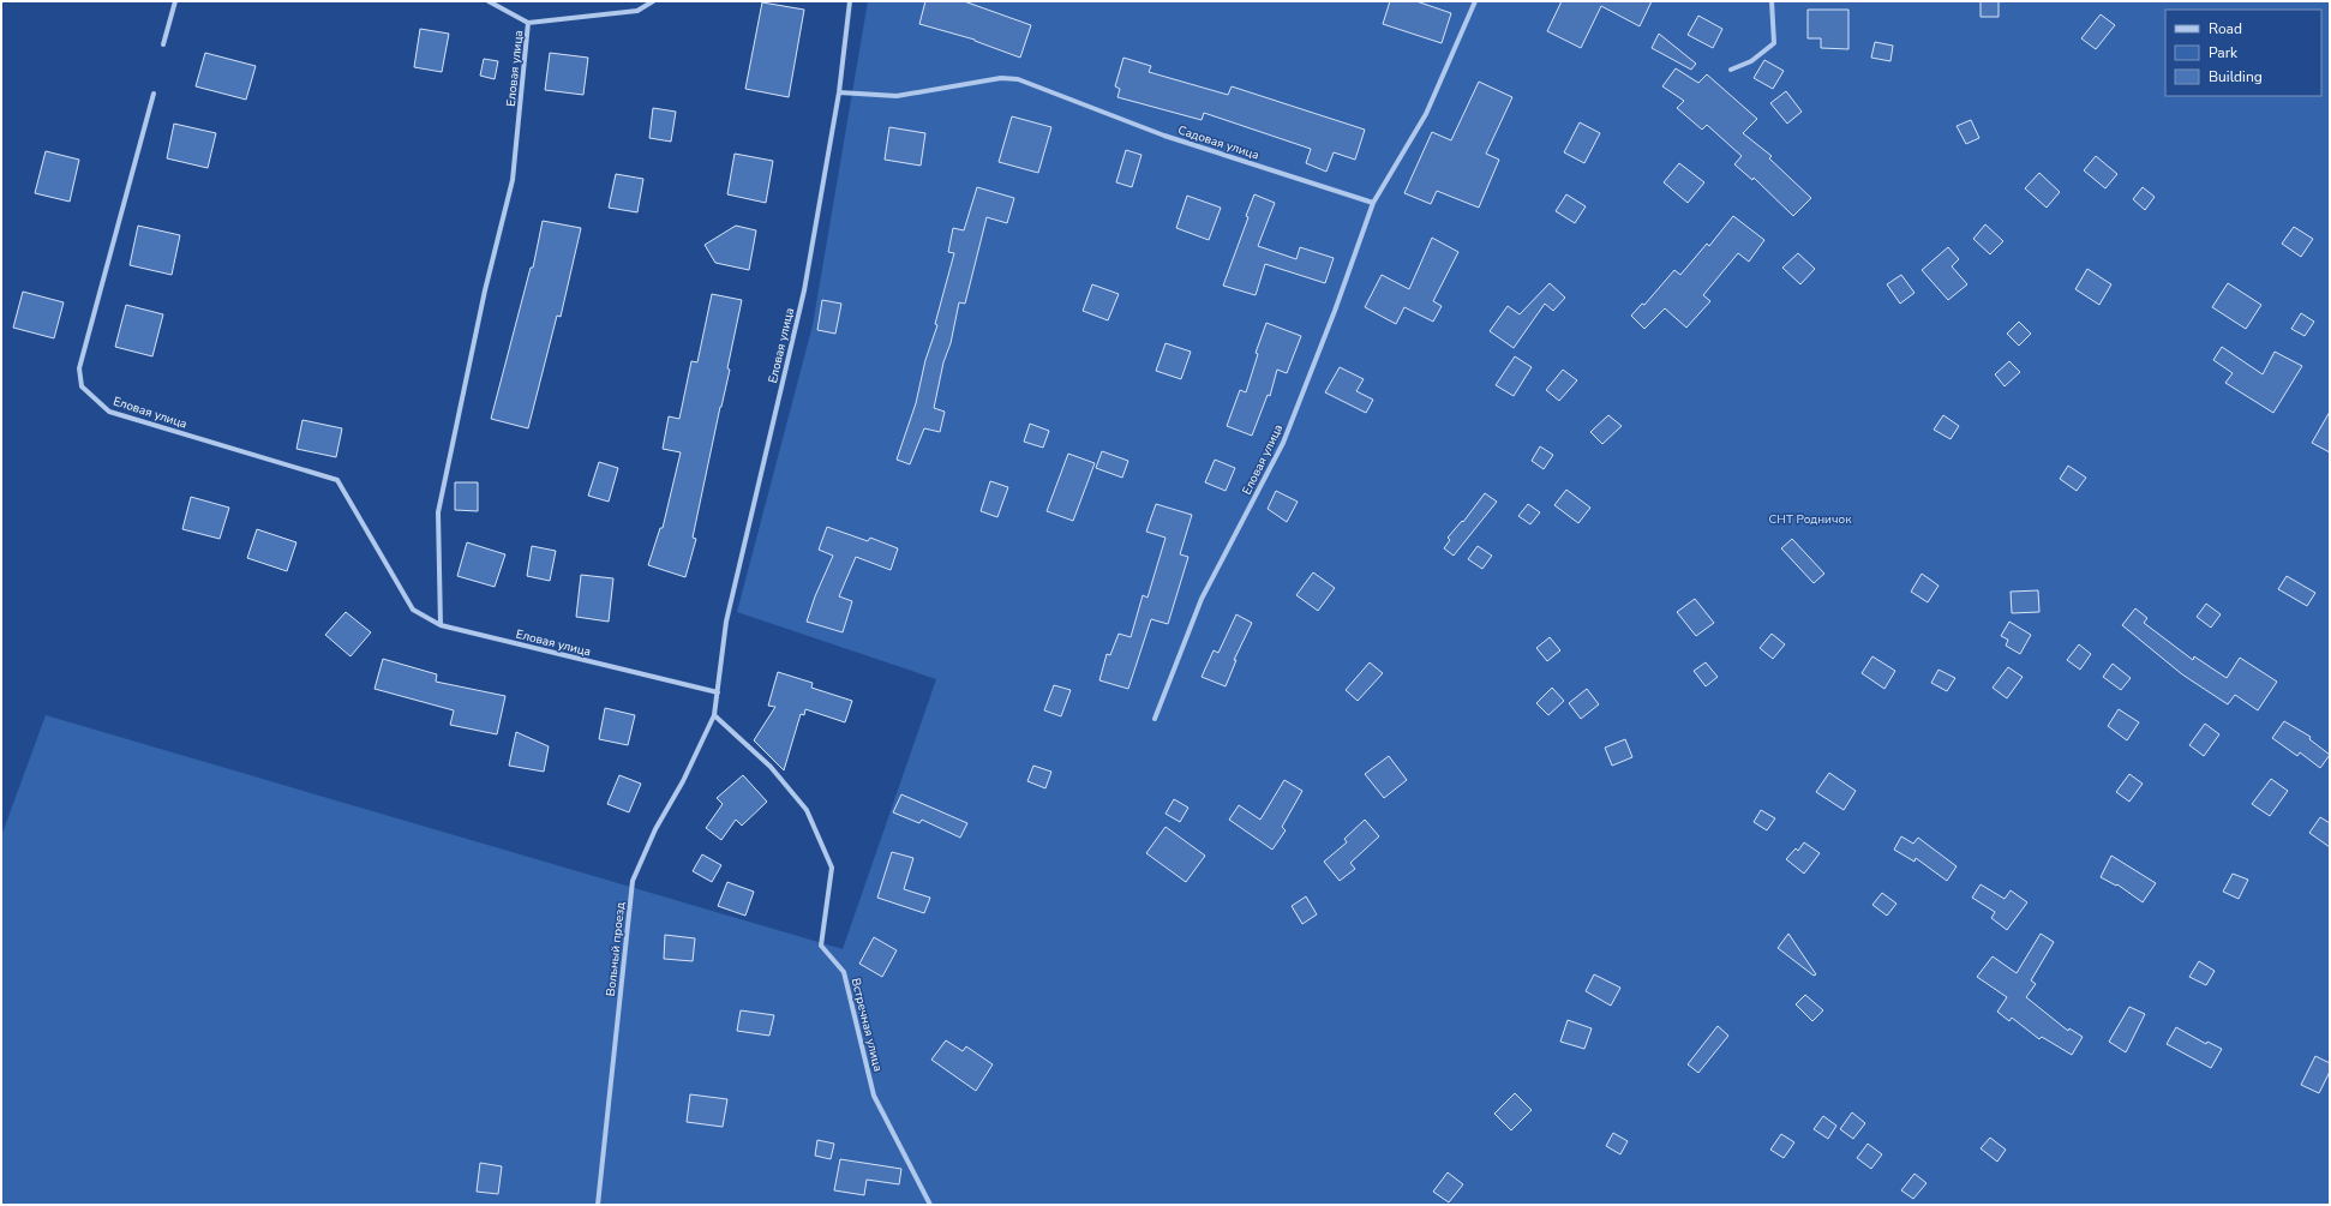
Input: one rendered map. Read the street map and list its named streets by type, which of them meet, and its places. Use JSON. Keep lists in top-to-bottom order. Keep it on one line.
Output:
{"streets":{"street":["Еловая улица","Садовая улица","Вольный проезд","Встречная улица"]},"crossings":[["Еловая улица","Садовая улица"],["Еловая улица","Вольный проезд"],["Еловая улица","Встречная улица"],["Вольный проезд","Встречная улица"]],"parks":["СНТ Родничок"],"legend":["Road","Park","Building"]}
